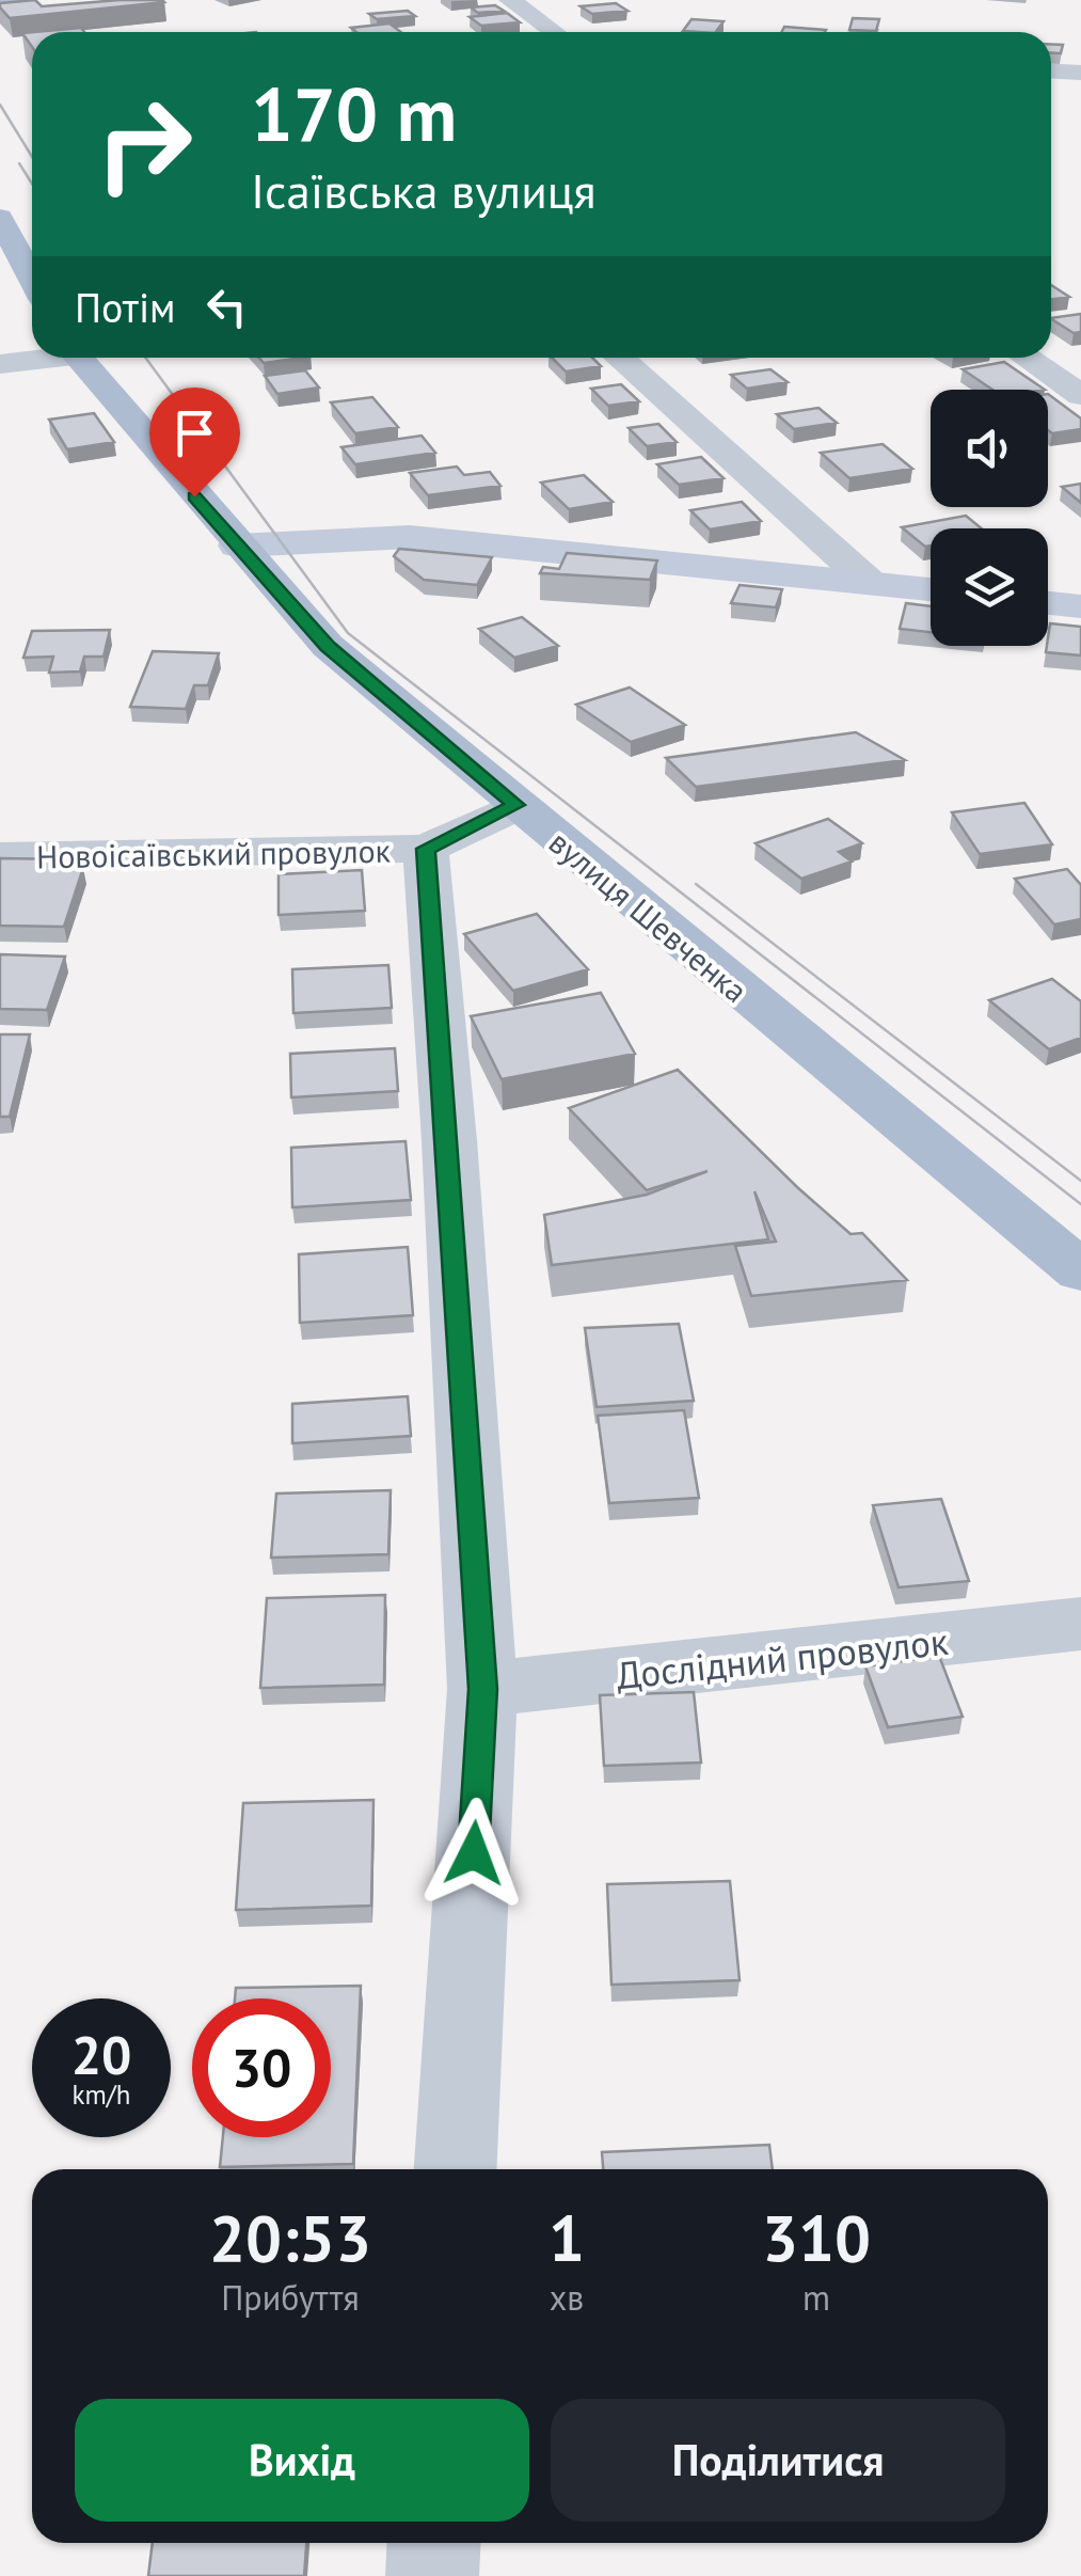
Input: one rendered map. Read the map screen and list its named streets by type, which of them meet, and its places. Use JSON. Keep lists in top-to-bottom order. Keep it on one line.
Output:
{"streets":{"main road":["вулиця Шевченка"],"street":["Новоісаївський провулок","Дослідний провулок"]},"page":{"turn":["170 m","Ісаївська вулиця"],"then":"Потім","speed":"20 km/h","limit":"30","eta":["20:53","Прибуття","1","хв","310","m"],"buttons":["Вихід","Поділитися"]}}
